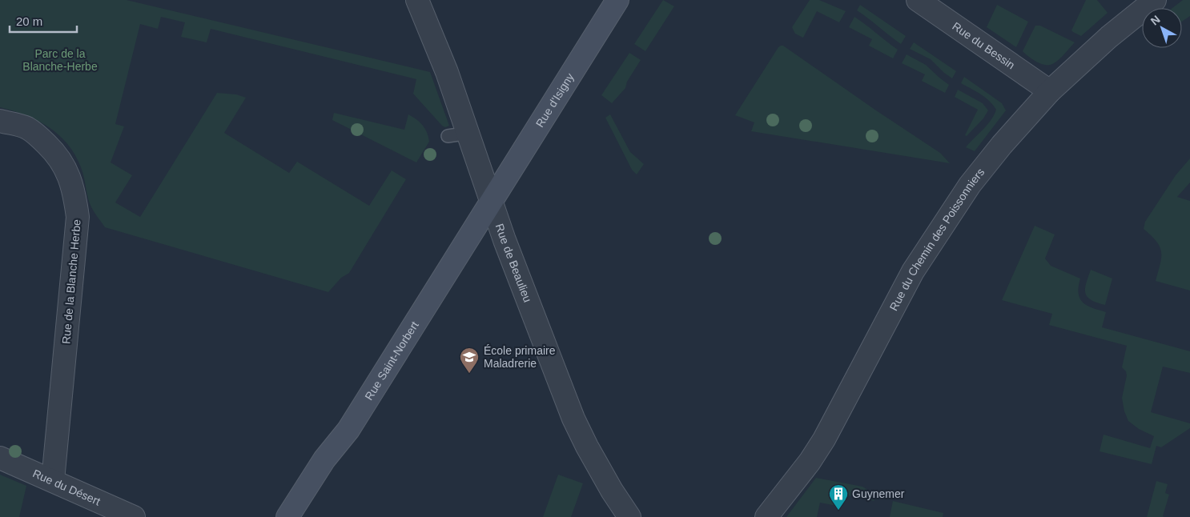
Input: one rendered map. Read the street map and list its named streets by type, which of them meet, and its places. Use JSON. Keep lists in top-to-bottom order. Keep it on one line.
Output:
{"streets":{"street":["Rue du Bessin","Rue d'Isigny","Rue du Chemin des Poissonniers","Rue de Beaulieu","Rue de la Blanche Herbe","Rue Saint-Norbert","Rue du Désert"]},"crossings":[["Rue du Bessin","Rue du Chemin des Poissonniers"],["Rue d'Isigny","Rue de Beaulieu"],["Rue d'Isigny","Rue Saint-Norbert"],["Rue de Beaulieu","Rue Saint-Norbert"],["Rue de la Blanche Herbe","Rue du Désert"]],"parks":["Parc de la Blanche-Herbe"],"places":{"school or university":["École primaire Maladrerie"],"building":["Guynemer"]},"scale_bar":"20 m","north":"top left"}
